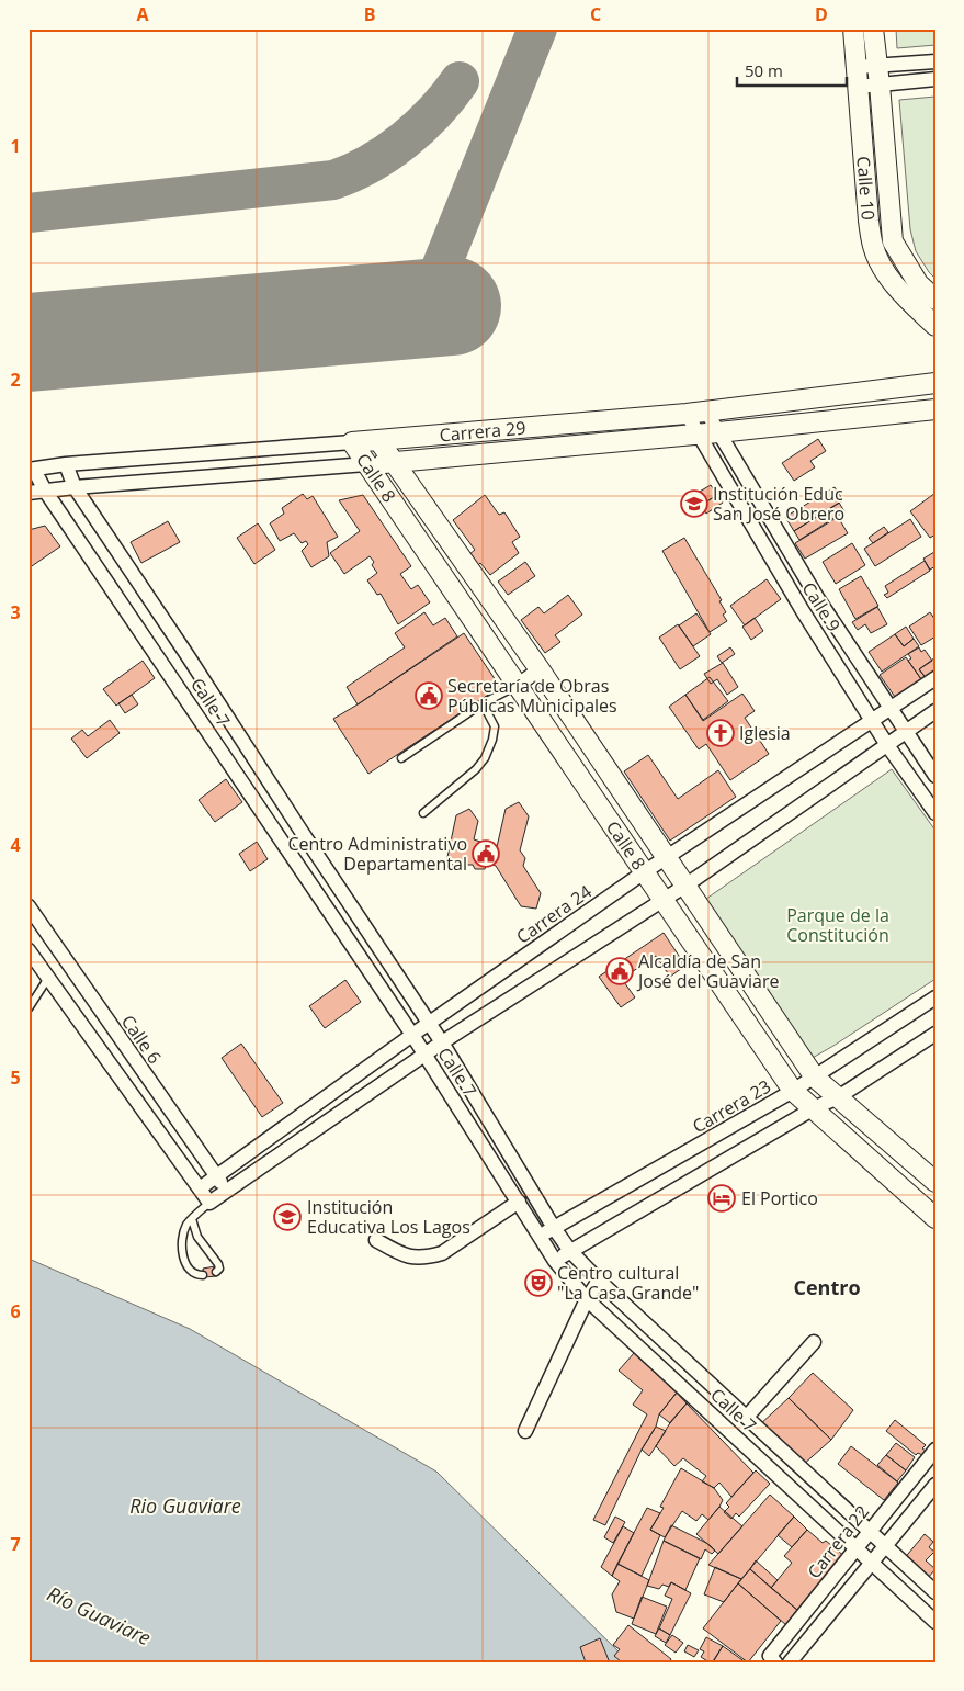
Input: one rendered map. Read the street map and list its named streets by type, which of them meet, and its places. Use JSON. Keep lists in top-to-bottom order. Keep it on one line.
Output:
{"streets":{"main road":["Calle 10","Carrera 29","Calle 8"],"street":["Calle 9","Calle 7","Carrera 24","Calle 6","Carrera 23","Carrera 22"]},"crossings":[["Carrera 29","Calle 8"],["Carrera 29","Calle 9"],["Carrera 29","Calle 7"],["Calle 8","Carrera 24"],["Calle 8","Carrera 23"],["Calle 9","Carrera 24"],["Calle 7","Carrera 24"],["Calle 7","Carrera 23"],["Calle 7","Carrera 22"],["Carrera 24","Calle 6"]],"districts":["Centro"],"water":["Rio Guaviare","Río Guaviare"],"parks":["Parque de la Constitución"],"places":{"school or university":["Institución Educ San José Obrero","Institución Educativa Los Lagos"],"public building":["Secretaría de Obras Públicas Municipales","Centro Administrativo Departamental","Alcaldía de San José del Guaviare"],"church":["Iglesia"],"hotel":["El Portico"],"theatre":["Centro cultural \"La Casa Grande\""]},"scale_bar":"50 m","grid":{"columns":["A","B","C","D"],"rows":["1","2","3","4","5","6","7"]}}
